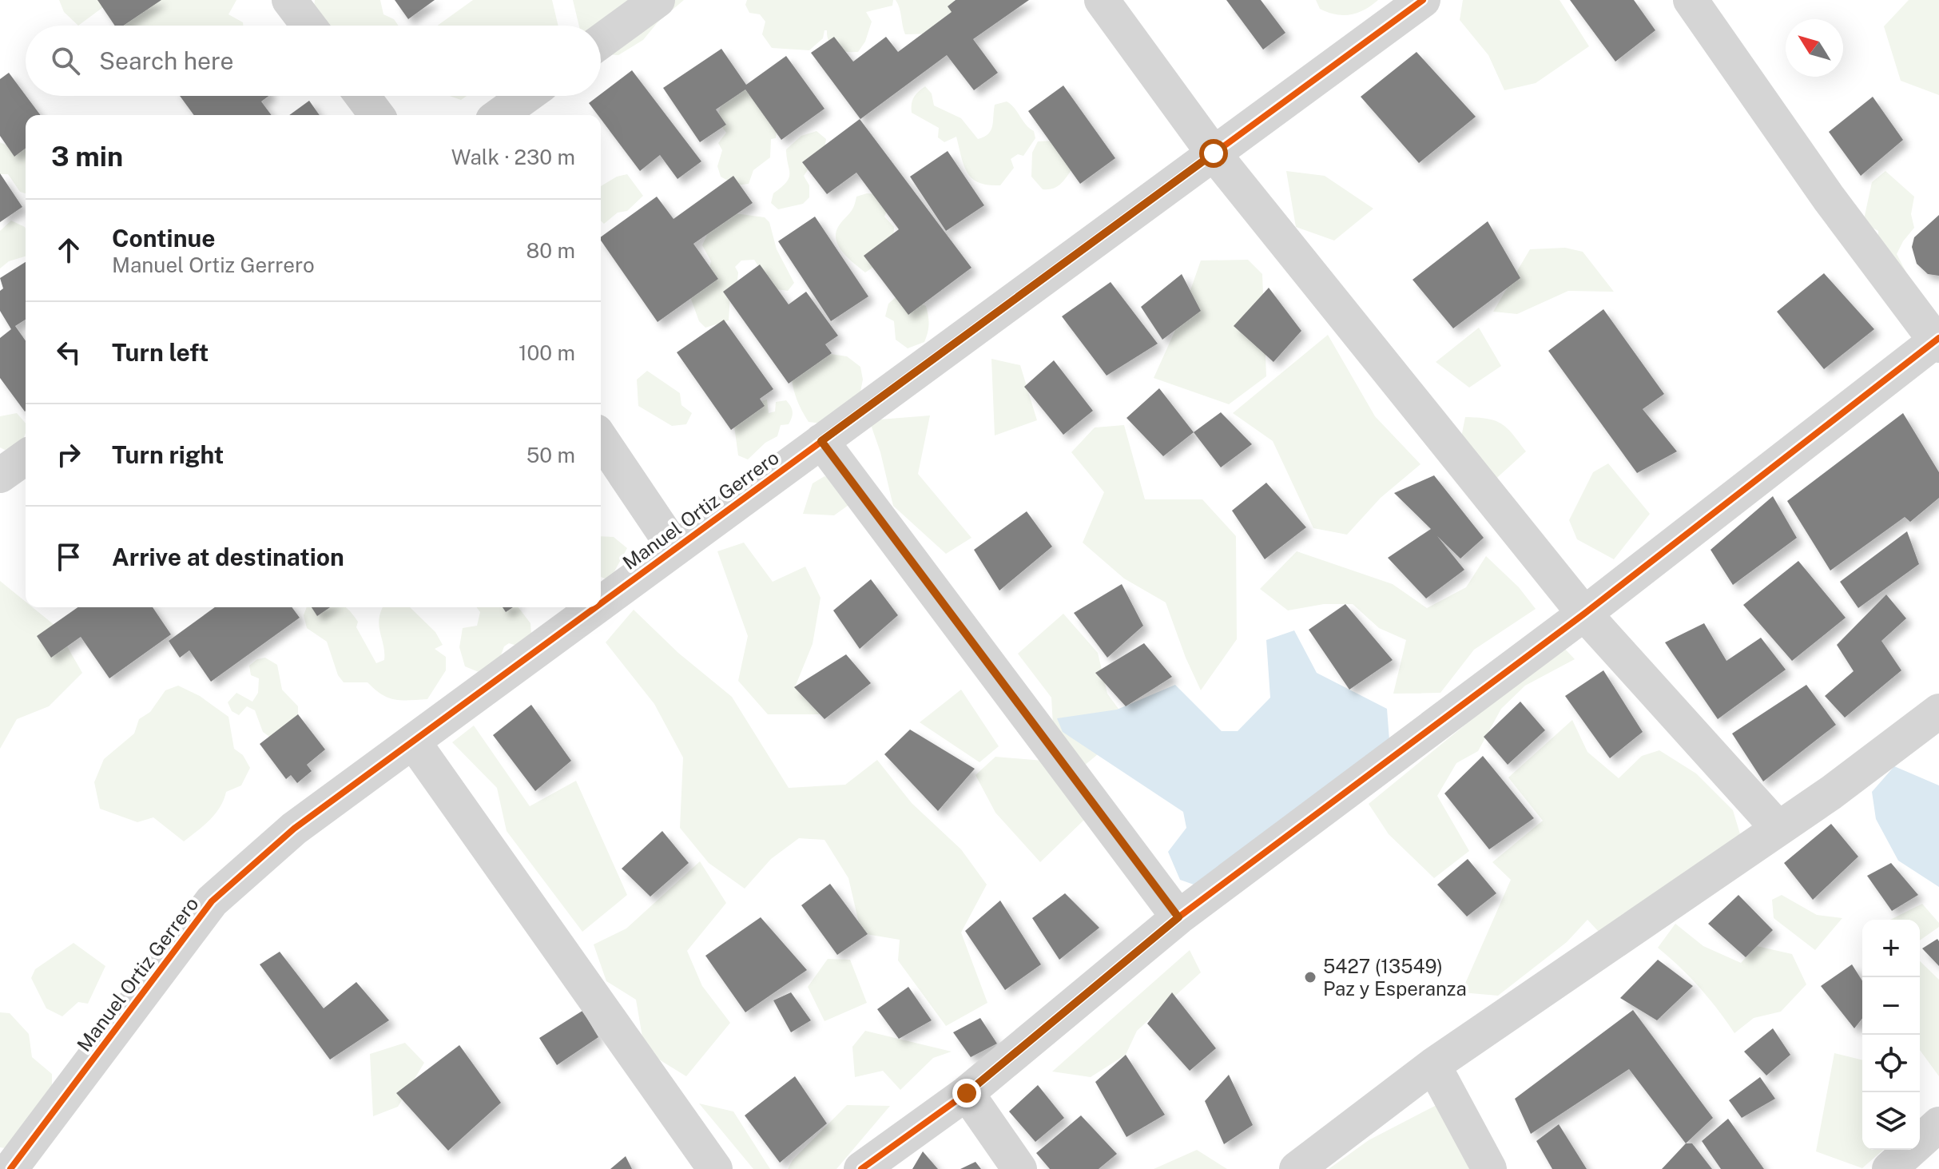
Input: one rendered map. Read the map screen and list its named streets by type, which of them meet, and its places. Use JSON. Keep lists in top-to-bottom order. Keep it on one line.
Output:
{"streets":{"street":["Manuel Ortiz Gerrero"]},"places":["5427 (13549) Paz y Esperanza"],"north":"top left","page":{"search":"Search here","heading":["3 min","Walk · 230 m"],"list":[["Continue","Manuel Ortiz Gerrero","80 m"],["Turn left","100 m"],["Turn right","50 m"],"Arrive at destination"],"map_buttons":["+","−"]}}
